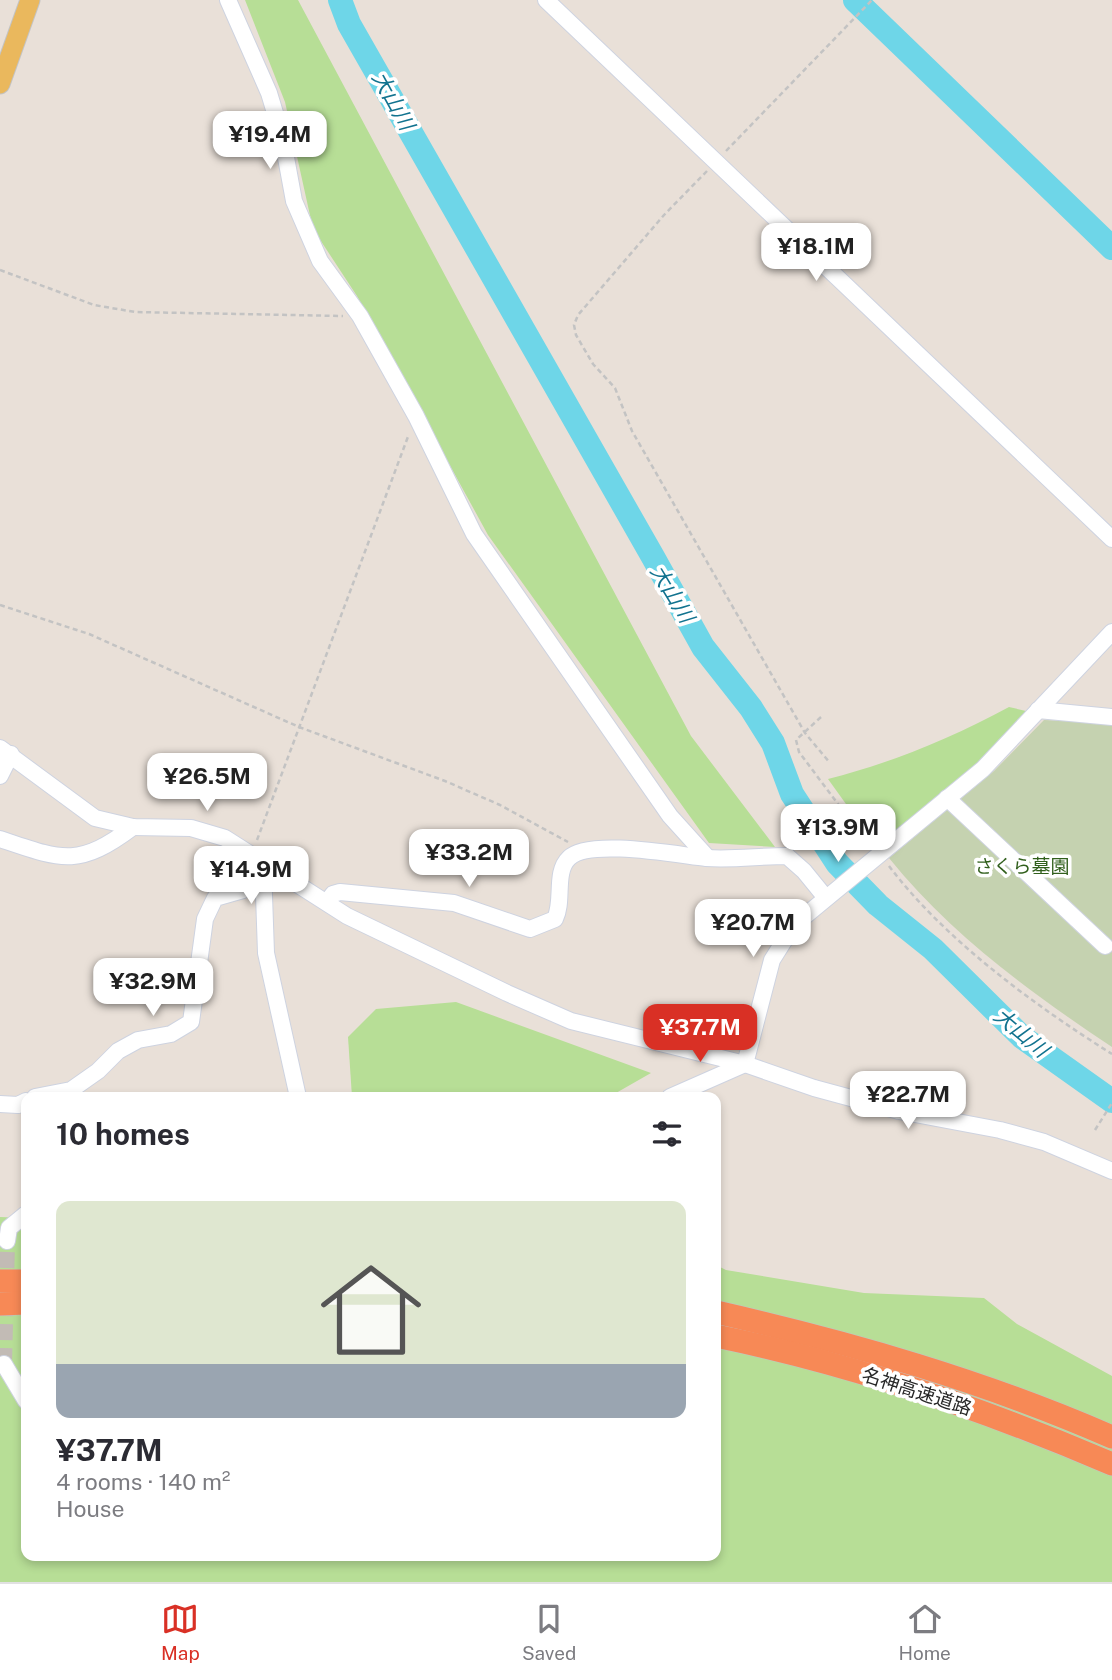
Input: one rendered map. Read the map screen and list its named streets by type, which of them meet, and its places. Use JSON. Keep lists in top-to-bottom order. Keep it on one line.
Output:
{"streets":{"highway":["名神高速道路"]},"water":["大山川"],"parks":["さくら墓園"],"page":{"price":["¥19.4M","¥18.1M","¥26.5M","¥13.9M","¥33.2M","¥14.9M","¥20.7M","¥32.9M","¥37.7M","¥22.7M"],"heading":"10 homes","list":[{"name":"¥37.7M","note":"4 rooms · 140 m² · House"}],"tabs":["Map","Saved","Home"]}}
